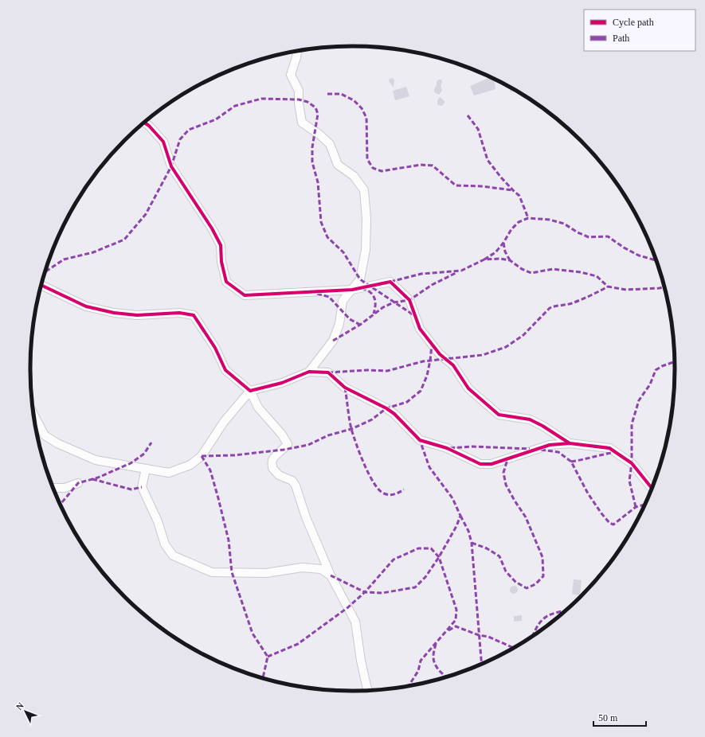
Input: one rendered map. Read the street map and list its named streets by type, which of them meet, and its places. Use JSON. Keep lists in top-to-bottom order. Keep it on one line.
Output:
{"legend":["Cycle path","Path"],"scale_bar":"50 m","north":"top left"}
